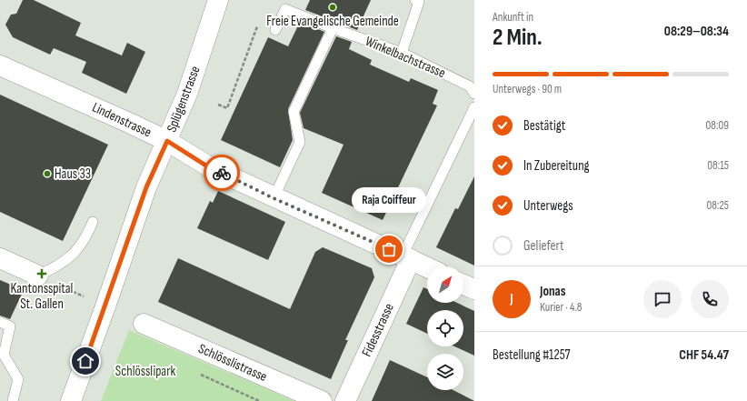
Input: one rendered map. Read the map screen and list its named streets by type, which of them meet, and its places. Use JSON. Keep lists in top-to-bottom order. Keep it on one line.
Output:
{"streets":{"street":["Splügenstrasse","Lindenstrasse","Fidesstrasse","Schlösslistrasse"],"lane":["Winkelbachstrasse"]},"crossings":[["Splügenstrasse","Lindenstrasse"],["Lindenstrasse","Fidesstrasse"]],"parks":["Schlösslipark"],"places":{"other":["Freie Evangelische Gemeinde","Haus 33","Raja Coiffeur"],"health":["Kantonsspital St. Gallen"]},"north":"top right","page":{"heading":["2 Min.","Ankunft in","08:29–08:34"],"panel":["Jonas","Kurier · 4.8","Bestellung #1257","CHF 54.47"],"bar":"Unterwegs · 90 m","list":[["Bestätigt","08:09"],["In Zubereitung","08:15"],["Unterwegs","08:25"],"Geliefert"],"bubble":"Raja Coiffeur","round":"J"}}
